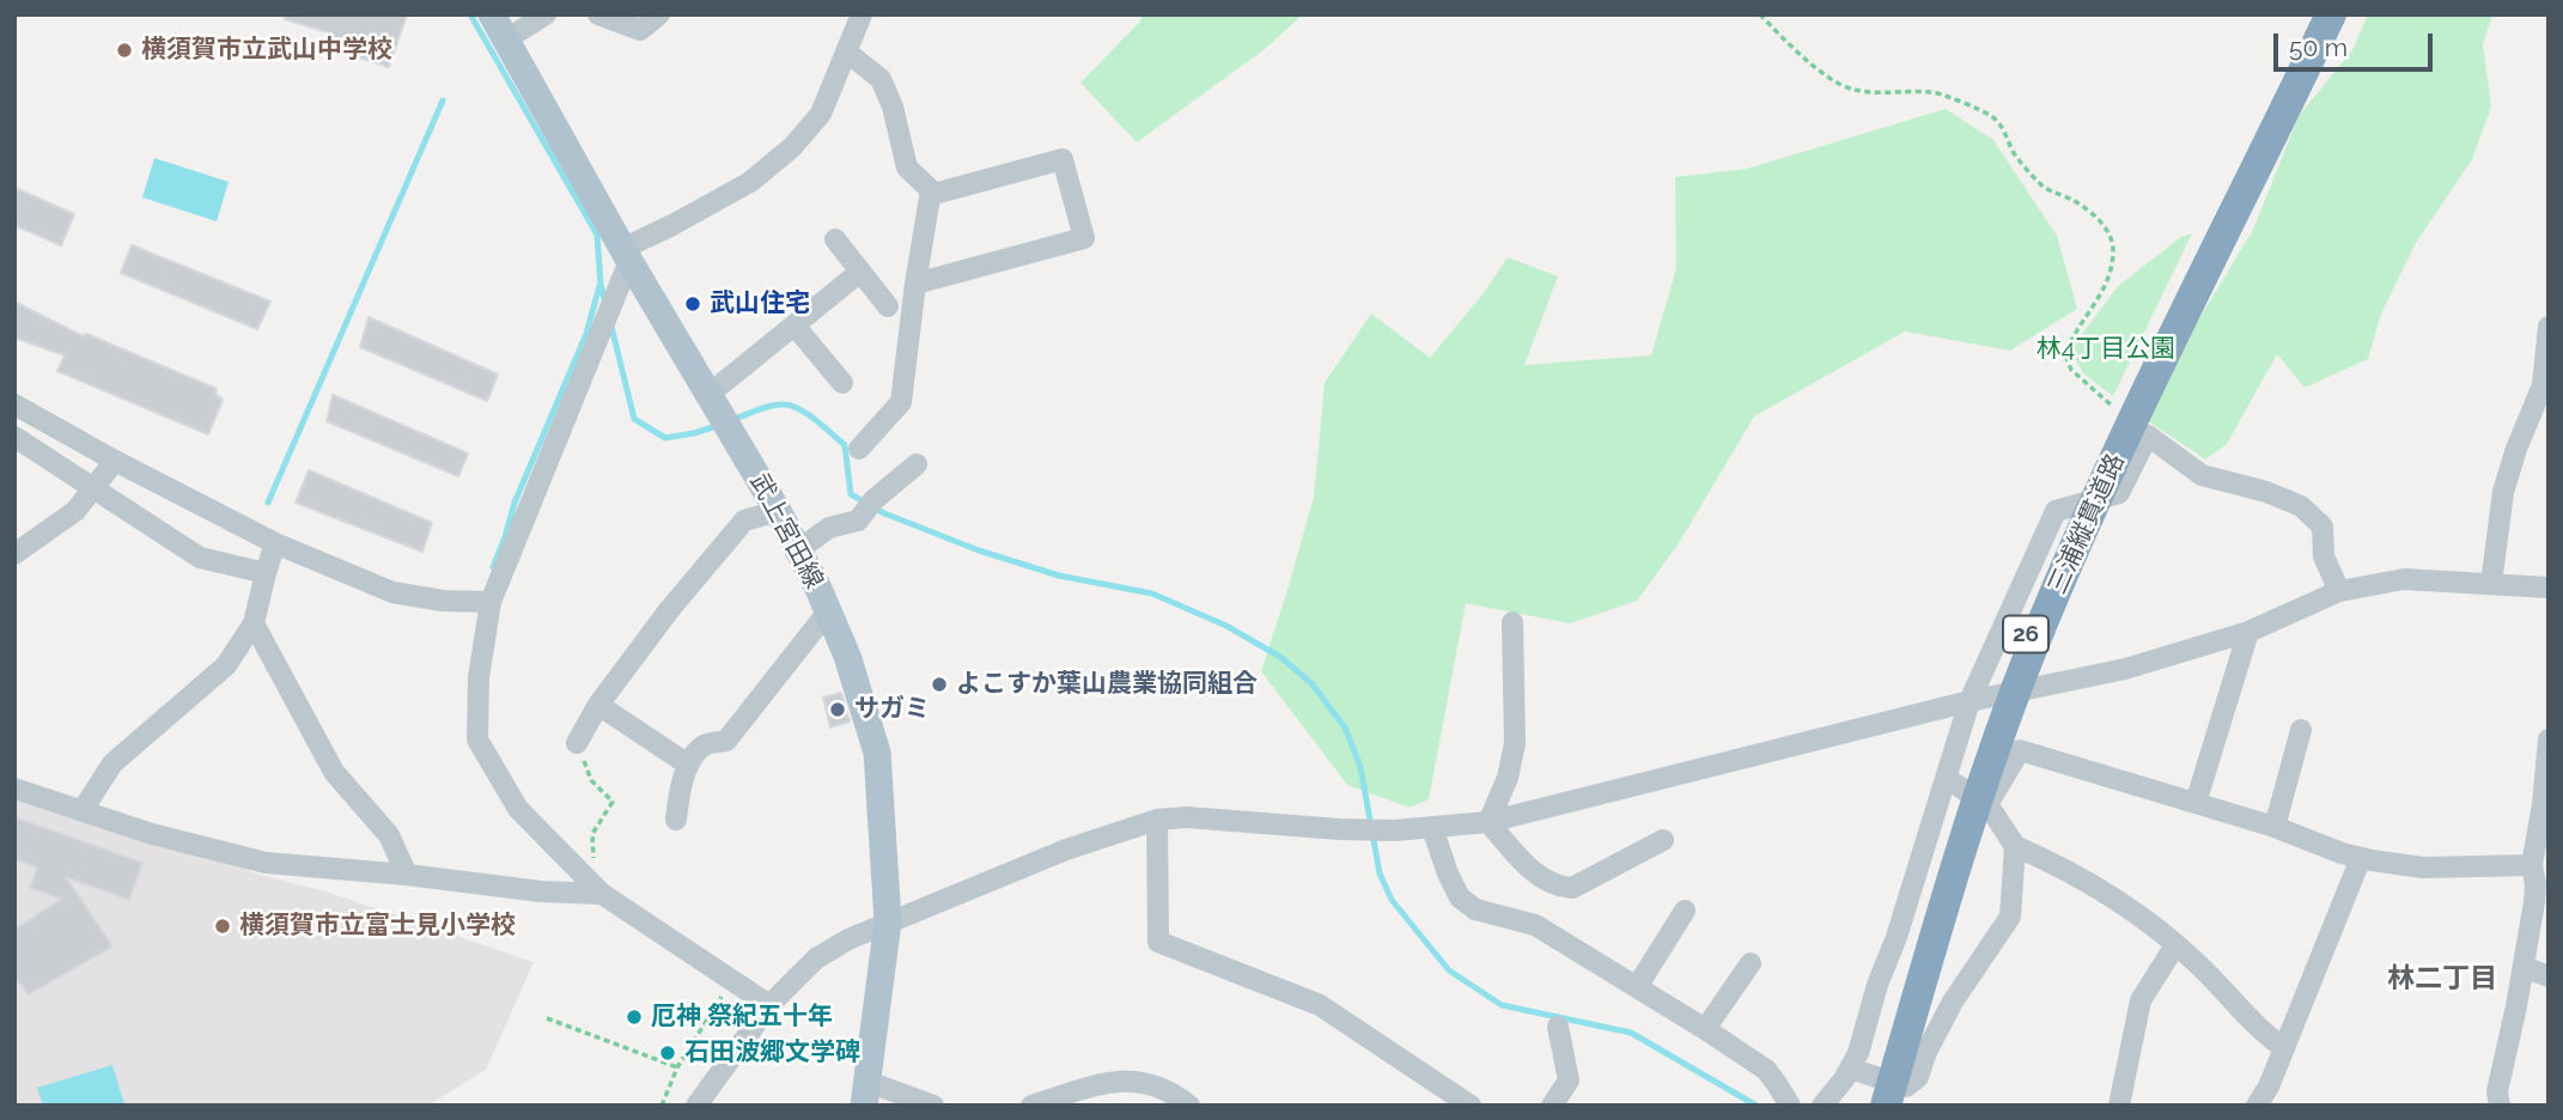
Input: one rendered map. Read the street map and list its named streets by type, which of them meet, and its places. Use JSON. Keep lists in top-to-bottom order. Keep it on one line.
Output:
{"streets":{"highway":["三浦縦貫道路","26"],"main road":["武上宮田線"]},"districts":["林二丁目"],"parks":["林4丁目公園"],"places":["横須賀市立武山中学校","武山住宅","よこすか葉山農業協同組合","サガミ","横須賀市立富士見小学校","厄神 祭紀五十年","石田波郷文学碑"],"scale_bar":"50 m"}
